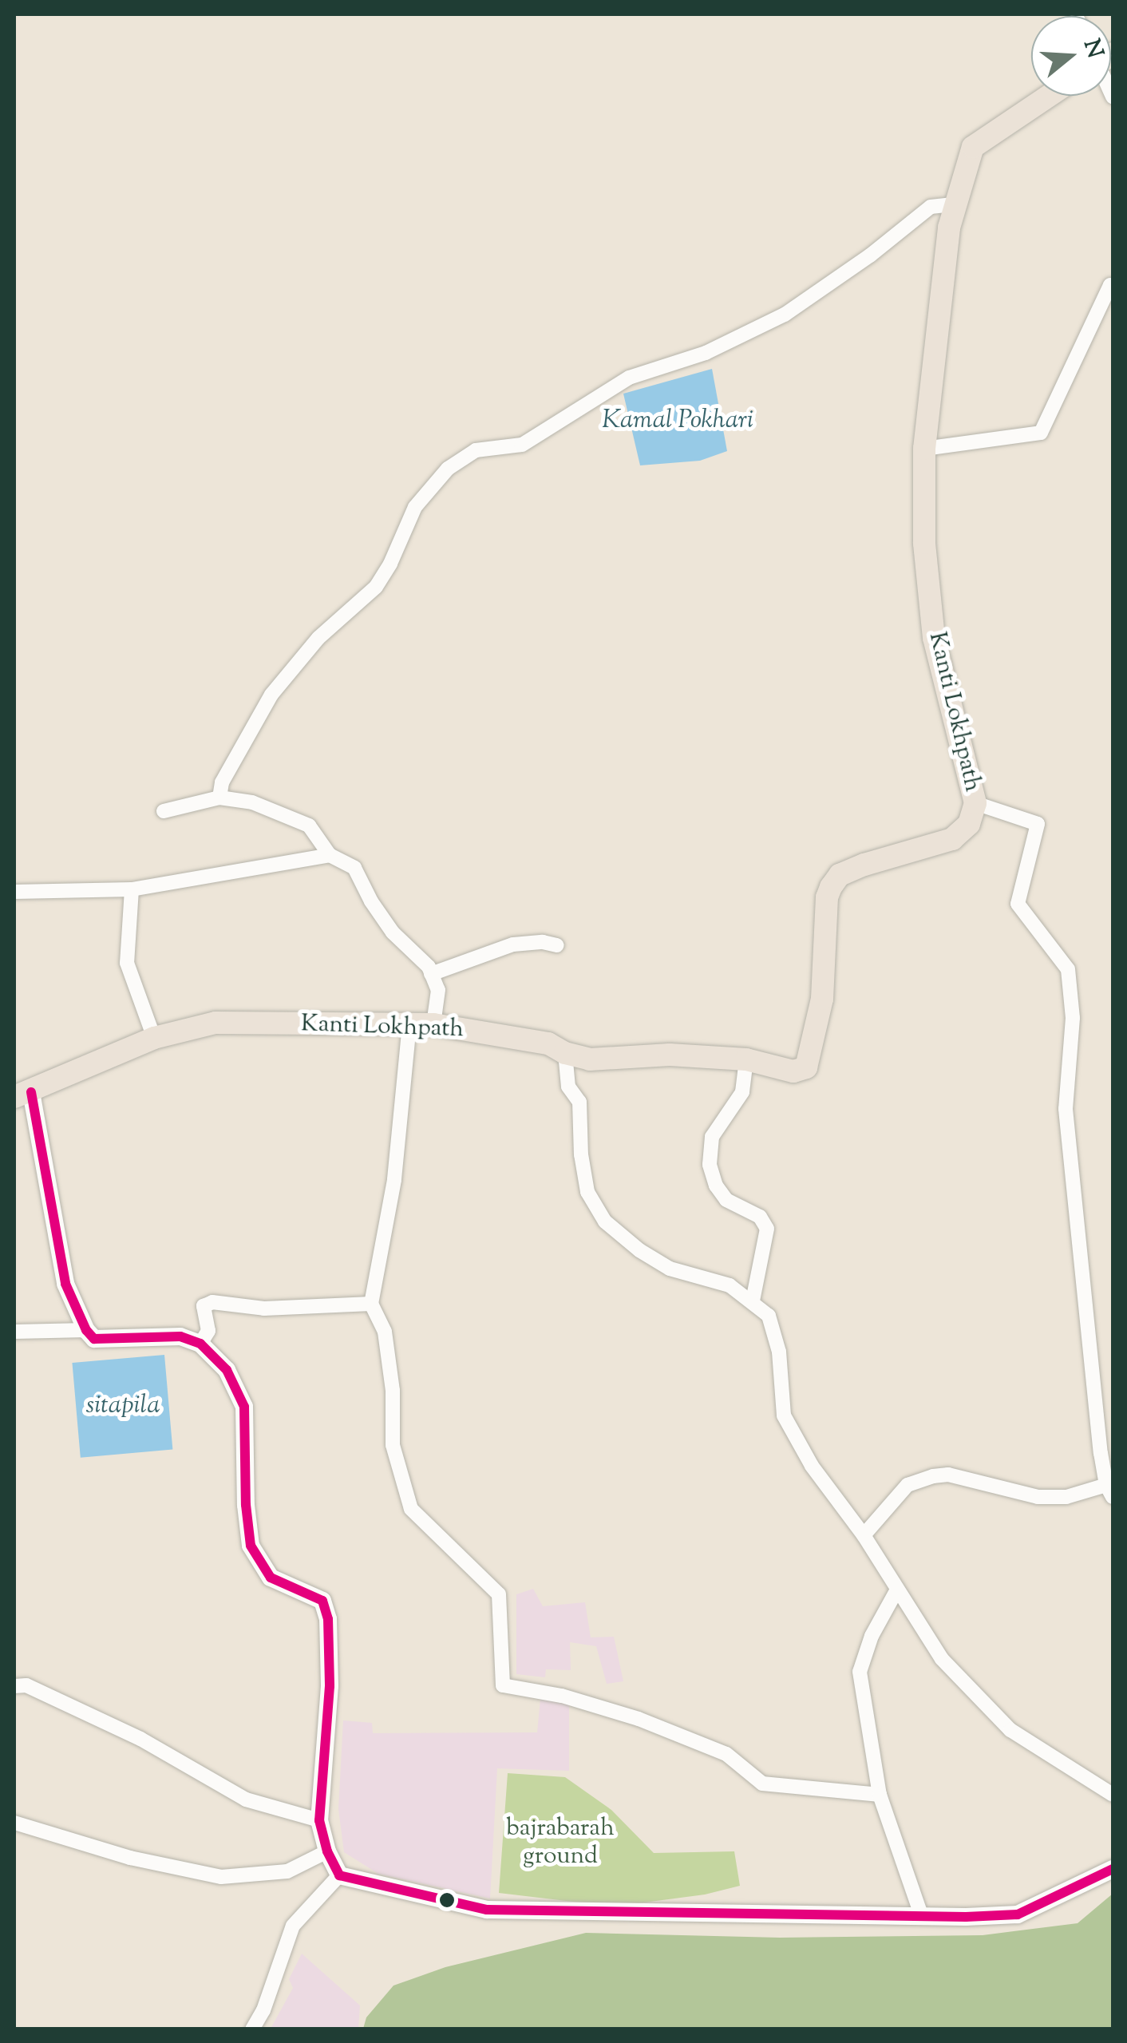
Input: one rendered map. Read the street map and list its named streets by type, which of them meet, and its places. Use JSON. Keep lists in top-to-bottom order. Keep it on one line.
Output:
{"streets":{"main road":["Kanti Lokhpath"]},"water":["Kamal Pokhari","sitapila"],"parks":["bajrabarah ground"],"north":"right"}
